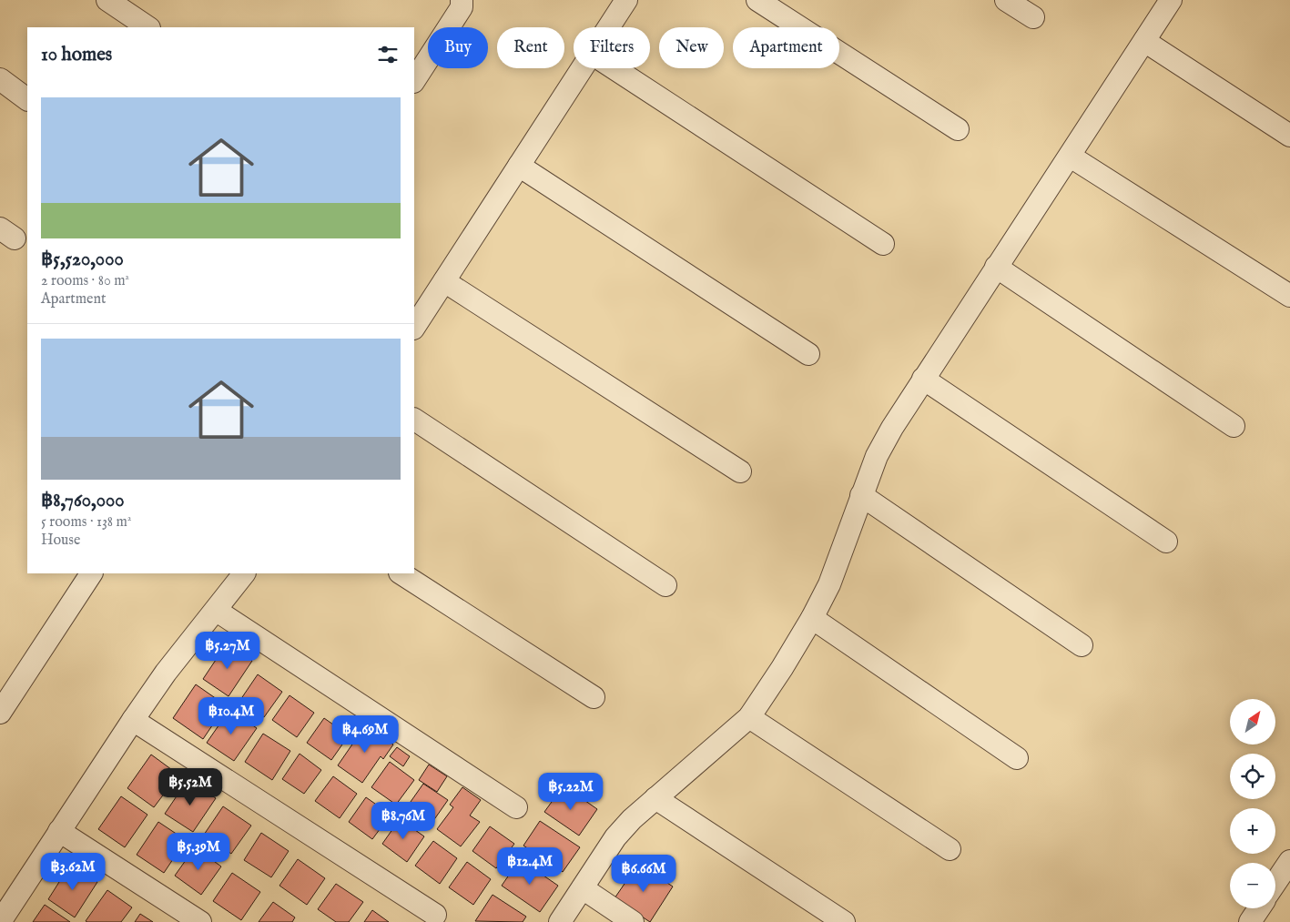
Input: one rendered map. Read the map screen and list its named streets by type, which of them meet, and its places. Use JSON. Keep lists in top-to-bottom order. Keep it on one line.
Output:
{"north":"top right","page":{"chip":["Buy","Rent","Filters","New","Apartment"],"heading":"10 homes","list":[{"name":"฿5,520,000","note":"2 rooms · 80 m² · Apartment"},{"name":"฿8,760,000","note":"5 rooms · 138 m² · House"}],"price":["฿5.27M","฿10.4M","฿4.69M","฿5.52M","฿5.22M","฿8.76M","฿5.39M","฿12.4M","฿3.62M","฿6.66M"],"map_buttons":["+","−"]}}
